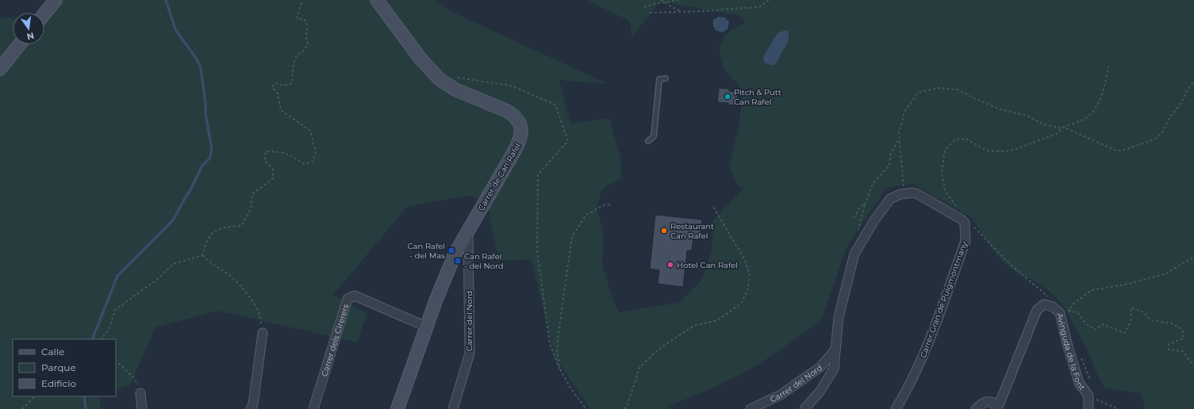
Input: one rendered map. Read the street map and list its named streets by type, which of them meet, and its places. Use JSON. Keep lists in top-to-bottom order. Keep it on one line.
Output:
{"streets":{"street":["Carrer de Can Rafel","Carrer Gran de Puigmontmany","Carrer del Nord","Carrer dels Cirerers","Avinguda de la Font"]},"crossings":[["Carrer de Can Rafel","Carrer del Nord"],["Carrer de Can Rafel","Carrer dels Cirerers"]],"places":{"other":["Pitch & Putt Can Rafel","Restaurant Can Rafel","Hotel Can Rafel"],"transit":["Can Rafel - del Mas","Can Rafel - del Nord"]},"legend":["Calle","Parque","Edificio"],"north":"bottom"}
